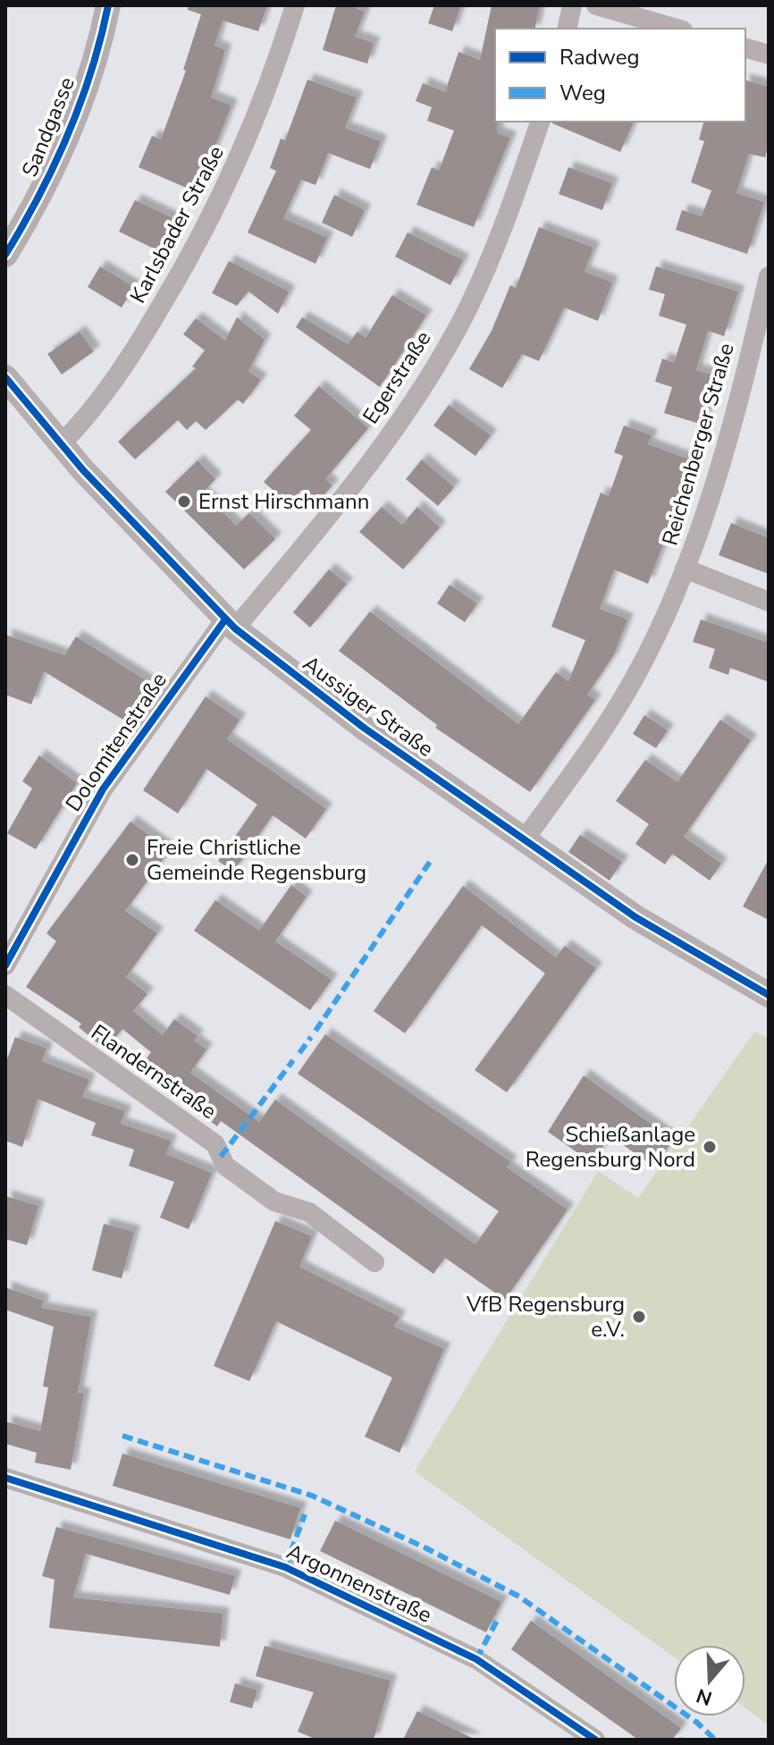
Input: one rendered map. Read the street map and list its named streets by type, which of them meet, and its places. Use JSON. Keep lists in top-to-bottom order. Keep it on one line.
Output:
{"streets":{"street":["Sandgasse","Karlsbader Straße","Egerstraße","Reichenberger Straße","Aussiger Straße","Dolomitenstraße","Flandernstraße","Argonnenstraße"]},"crossings":[["Karlsbader Straße","Aussiger Straße"],["Egerstraße","Aussiger Straße"],["Egerstraße","Dolomitenstraße"],["Reichenberger Straße","Aussiger Straße"],["Aussiger Straße","Dolomitenstraße"]],"places":["Ernst Hirschmann","Freie Christliche Gemeinde Regensburg","Schießanlage Regensburg Nord","VfB Regensburg e.V."],"legend":["Radweg","Weg"],"north":"bottom"}
